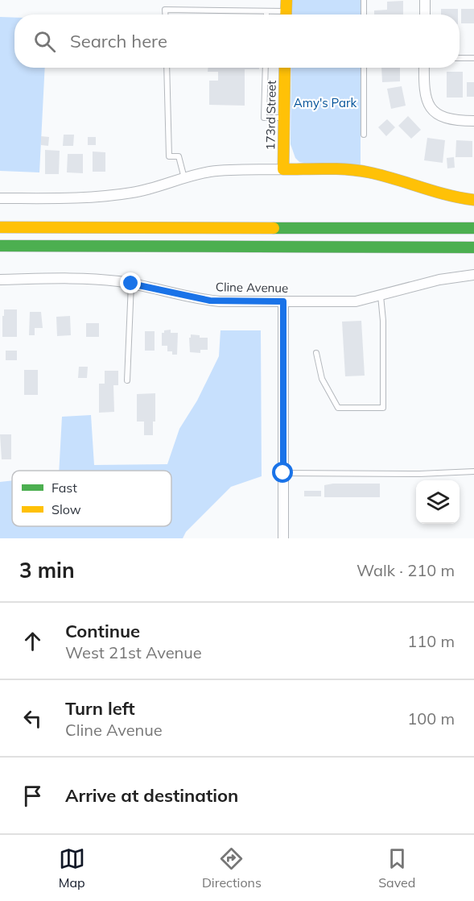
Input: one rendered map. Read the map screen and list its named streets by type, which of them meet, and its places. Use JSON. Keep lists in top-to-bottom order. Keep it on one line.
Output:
{"streets":{"main road":["173rd Street"],"street":["Cline Avenue"]},"parks":["Amy's Park"],"legend":["Fast","Slow"],"page":{"search":"Search here","heading":["3 min","Walk · 210 m"],"list":[["Continue","West 21st Avenue","110 m"],["Turn left","Cline Avenue","100 m"],"Arrive at destination"],"nav":["Map","Directions","Saved"]}}
